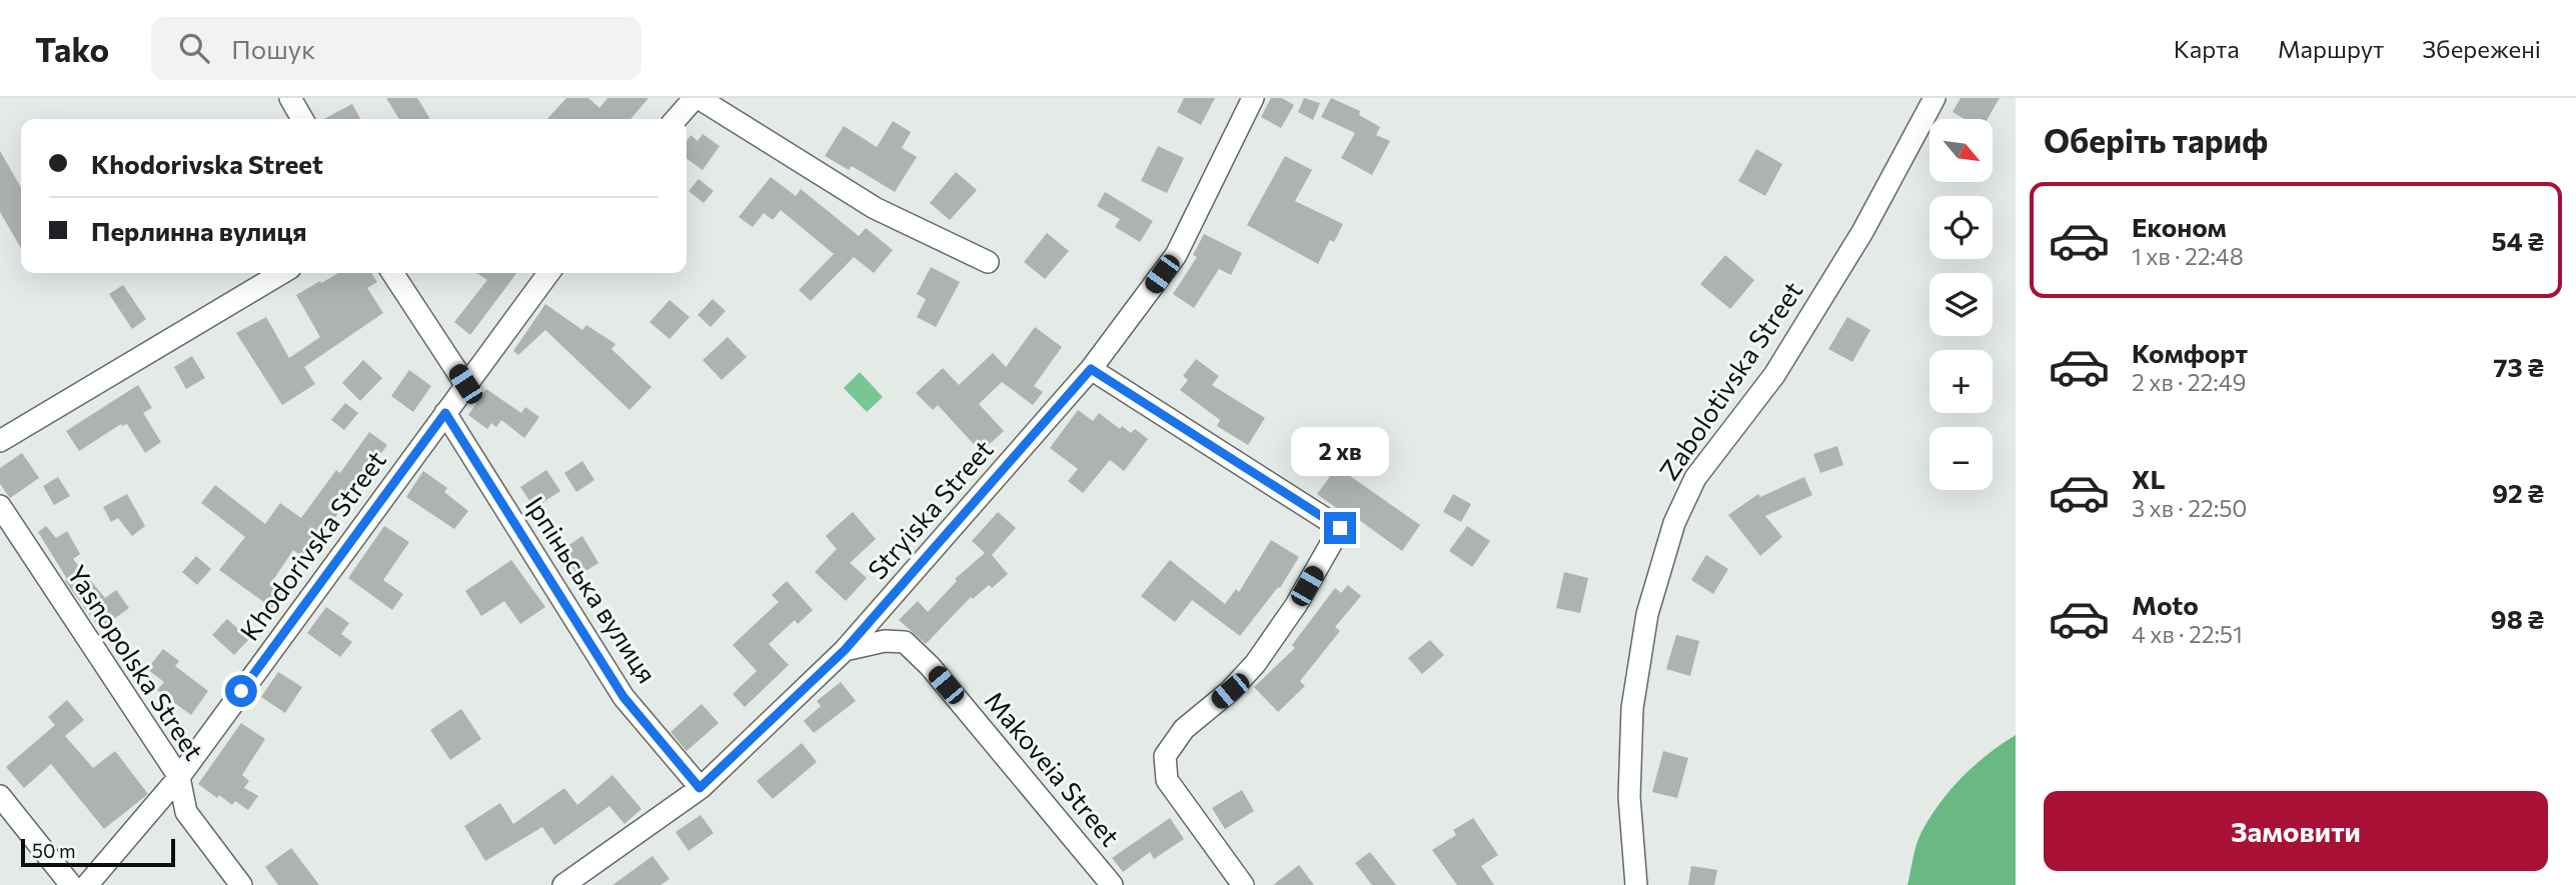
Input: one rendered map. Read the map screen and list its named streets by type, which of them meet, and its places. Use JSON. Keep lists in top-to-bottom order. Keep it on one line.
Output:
{"streets":{"street":["Zabolotivska Street","Stryiska Street","Khodorivska Street","Ірпіньська вулиця","Yasnopolska Street","Makoveia Street"]},"crossings":[["Stryiska Street","Ірпіньська вулиця"],["Stryiska Street","Makoveia Street"],["Khodorivska Street","Ірпіньська вулиця"],["Khodorivska Street","Yasnopolska Street"]],"scale_bar":"50 m","north":"bottom right","page":{"header":"Tako","search":"Пошук","nav":["Карта","Маршрут","Збережені"],"heading":"Оберіть тариф","map_buttons":["+","−"],"banner":["Khodorivska Street","Перлинна вулиця"],"list":[{"name":"Економ","note":"1 хв · 22:48","value":"54 ₴"},{"name":"Комфорт","note":"2 хв · 22:49","value":"73 ₴"},{"name":"XL","note":"3 хв · 22:50","value":"92 ₴"},{"name":"Moto","note":"4 хв · 22:51","value":"98 ₴"}],"bubble":"2 хв","buttons":"Замовити","scale":"50 m"}}
